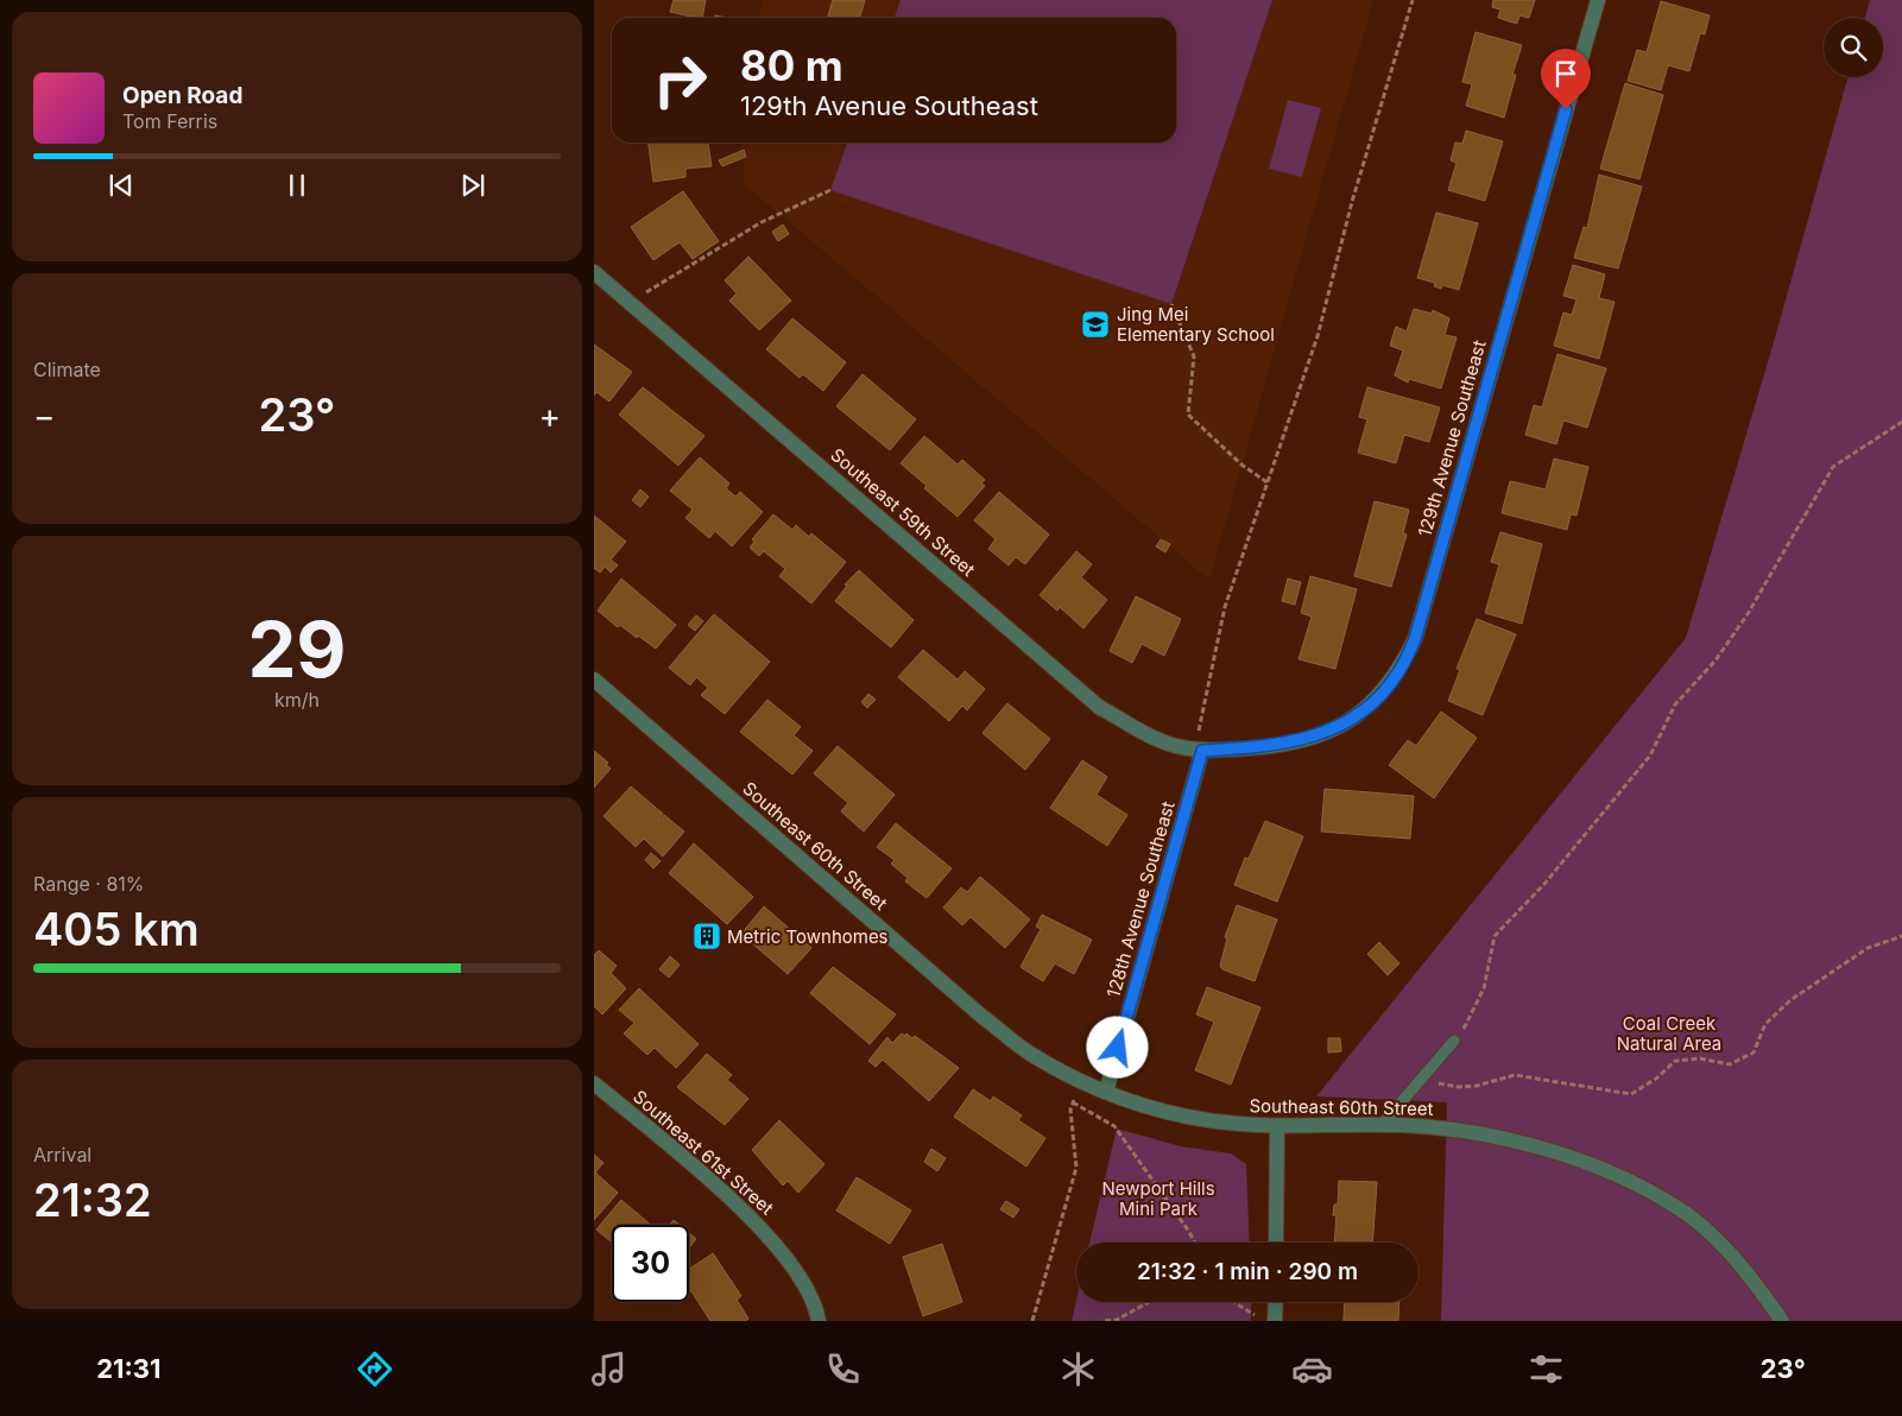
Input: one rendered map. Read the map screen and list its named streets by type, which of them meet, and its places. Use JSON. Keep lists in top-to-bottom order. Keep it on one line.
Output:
{"streets":{"street":["129th Avenue Southeast","Southeast 59th Street","Southeast 60th Street","128th Avenue Southeast","Southeast 61st Street"]},"crossings":[["129th Avenue Southeast","Southeast 59th Street"],["129th Avenue Southeast","128th Avenue Southeast"],["Southeast 59th Street","128th Avenue Southeast"],["Southeast 60th Street","128th Avenue Southeast"]],"parks":["Coal Creek Natural Area","Newport Hills Mini Park"],"places":{"school or university":["Jing Mei Elementary School"],"building":["Metric Townhomes"]},"page":{"turn":["80 m","129th Avenue Southeast"],"song":["Open Road","Tom Ferris"],"tile":["Climate",["29","km/h"],["Range · 81%","405 km"],["Arrival","21:32"]],"heat":["−","23°","+"],"limit":"30","trip":"21:32 · 1 min · 290 m","tabs":["21:31","23°"]}}
